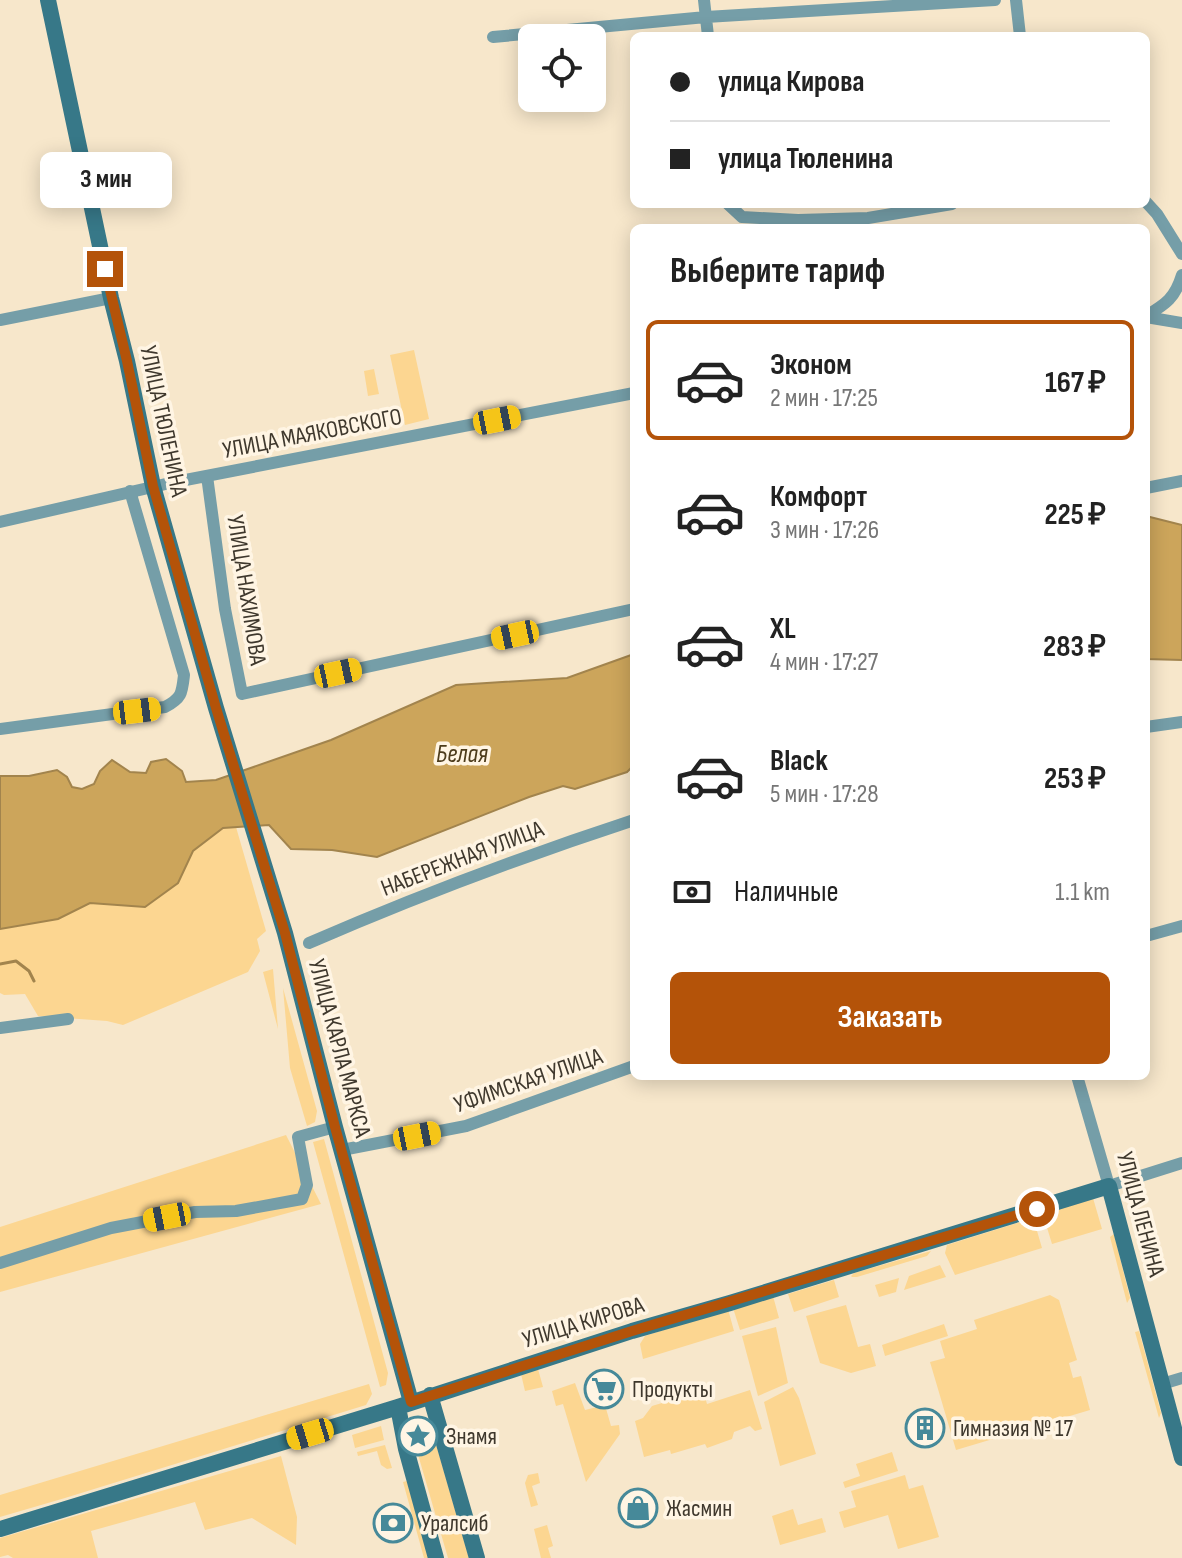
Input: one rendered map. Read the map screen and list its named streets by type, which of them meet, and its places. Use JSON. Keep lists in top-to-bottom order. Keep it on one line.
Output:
{"streets":{"main road":["УЛИЦА ТЮЛЕНИНА","УЛИЦА КАРЛА МАРКСА","УЛИЦА ЛЕНИНА","УЛИЦА КИРОВА"],"street":["УЛИЦА МАЯКОВСКОГО","УЛИЦА НАХИМОВА","НАБЕРЕЖНАЯ УЛИЦА","УФИМСКАЯ УЛИЦА"]},"crossings":[["УЛИЦА ТЮЛЕНИНА","УЛИЦА МАЯКОВСКОГО"],["УЛИЦА ТЮЛЕНИНА","УЛИЦА КАРЛА МАРКСА"],["УЛИЦА МАЯКОВСКОГО","УЛИЦА НАХИМОВА"],["УЛИЦА КАРЛА МАРКСА","УФИМСКАЯ УЛИЦА"],["УЛИЦА КАРЛА МАРКСА","УЛИЦА КИРОВА"],["УЛИЦА ЛЕНИНА","УЛИЦА КИРОВА"]],"water":["Белая"],"places":{"supermarket":["Продукты"],"building":["Гимназия № 17"],"place":["Знамя"],"shop":["Жасмин"],"bank":["Уралсиб"]},"page":{"banner":["улица Кирова","улица Тюленина"],"bubble":"3 мин","heading":"Выберите тариф","list":[{"name":"Эконом","note":"2 мин · 17:25","value":"167 ₽"},{"name":"Комфорт","note":"3 мин · 17:26","value":"225 ₽"},{"name":"XL","note":"4 мин · 17:27","value":"283 ₽"},{"name":"Black","note":"5 мин · 17:28","value":"253 ₽"}],"pay":["Наличные","1.1 km"],"buttons":"Заказать"}}
